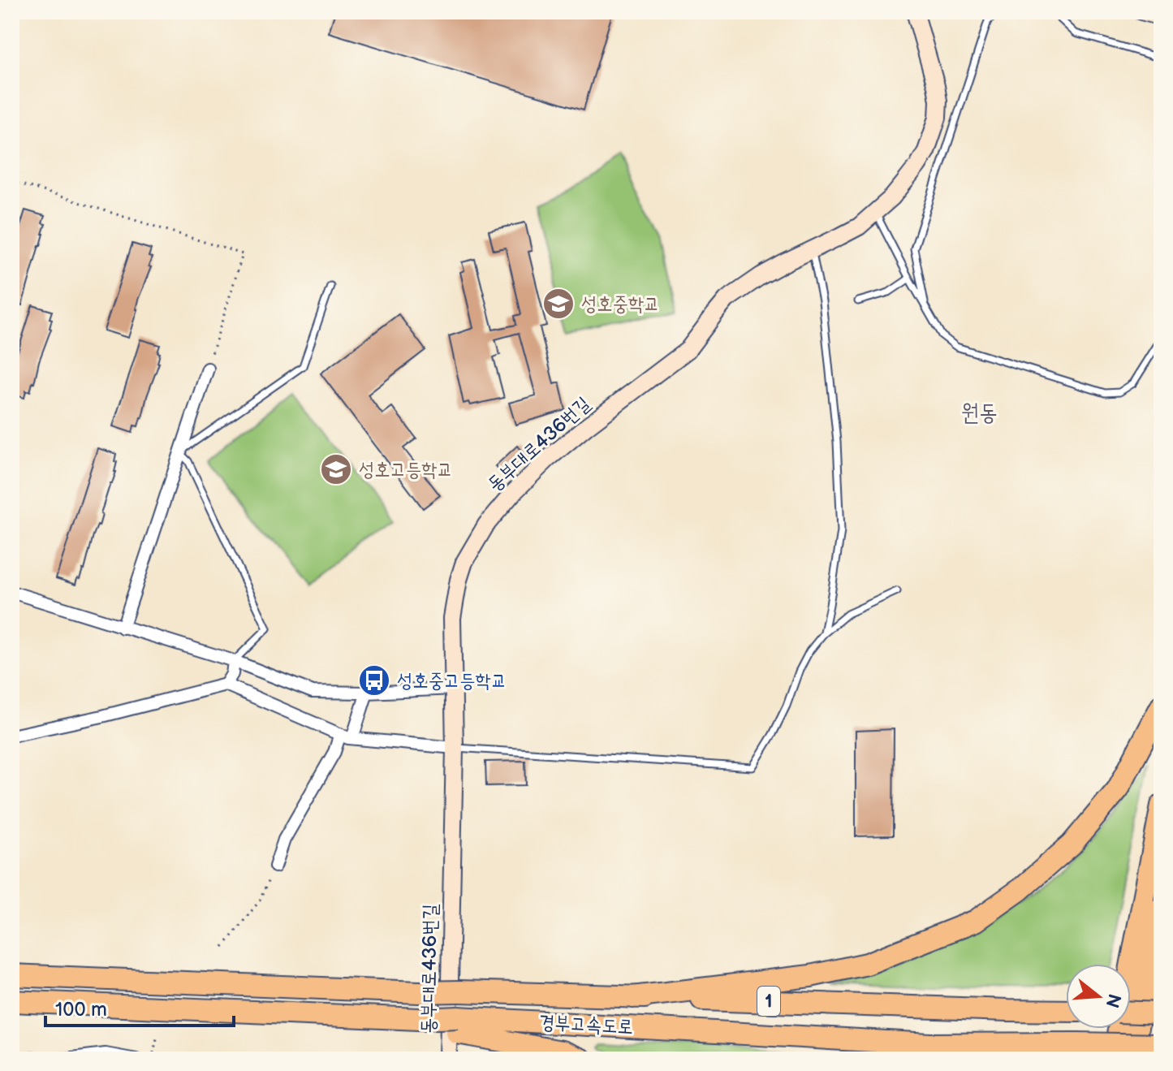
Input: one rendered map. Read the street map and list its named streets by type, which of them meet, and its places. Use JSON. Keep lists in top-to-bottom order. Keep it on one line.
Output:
{"streets":{"highway":["1","경부고속도로"],"street":["동부대로436번길"]},"districts":["원동"],"places":{"school or university":["성호중학교","성호고등학교"],"bus stop":["성호중고등학교"]},"scale_bar":"100 m","north":"right"}
